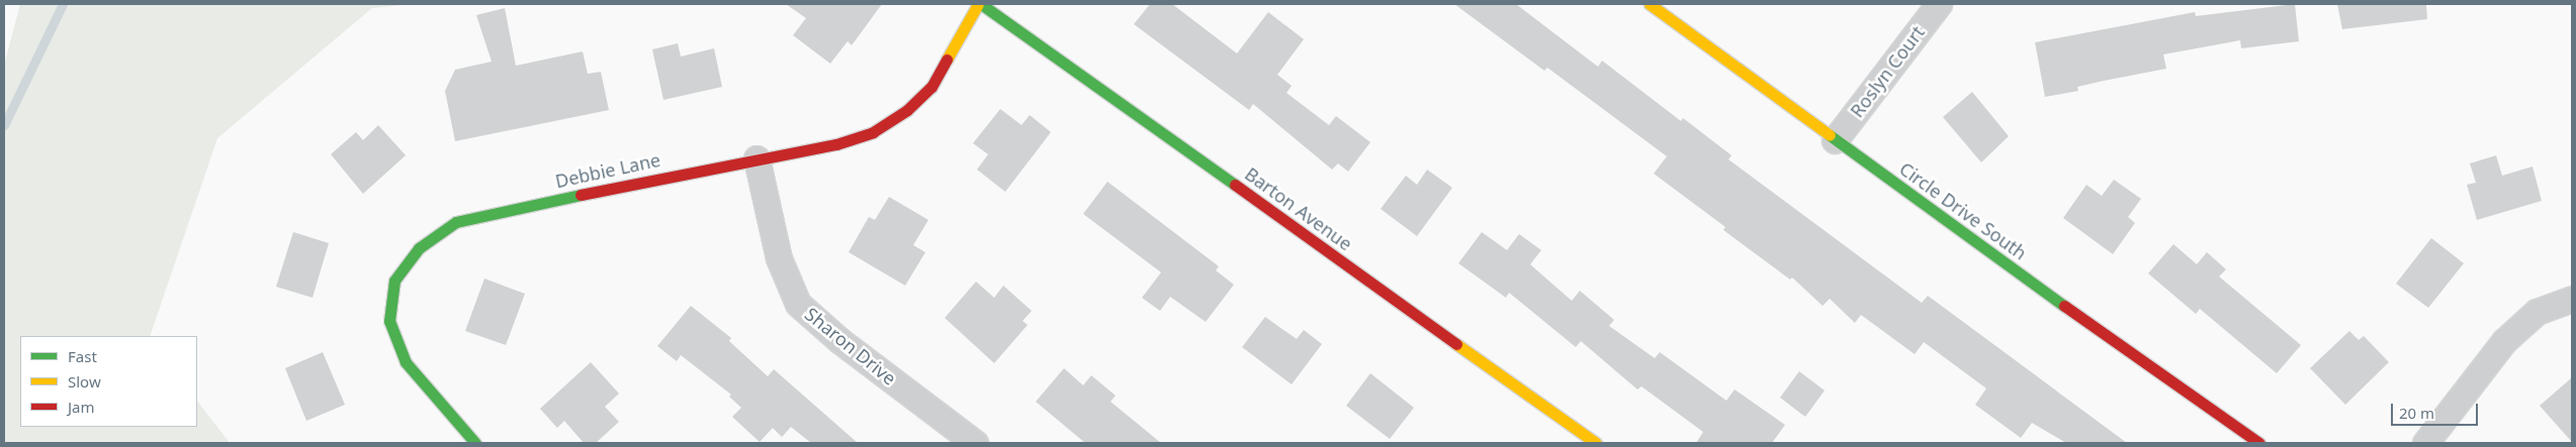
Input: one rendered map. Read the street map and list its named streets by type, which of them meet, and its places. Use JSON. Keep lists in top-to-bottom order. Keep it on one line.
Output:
{"streets":{"street":["Roslyn Court","Debbie Lane","Barton Avenue","Circle Drive South","Sharon Drive"]},"crossings":[["Roslyn Court","Circle Drive South"],["Debbie Lane","Barton Avenue"],["Debbie Lane","Sharon Drive"]],"legend":["Fast","Slow","Jam"],"scale_bar":"20 m"}
